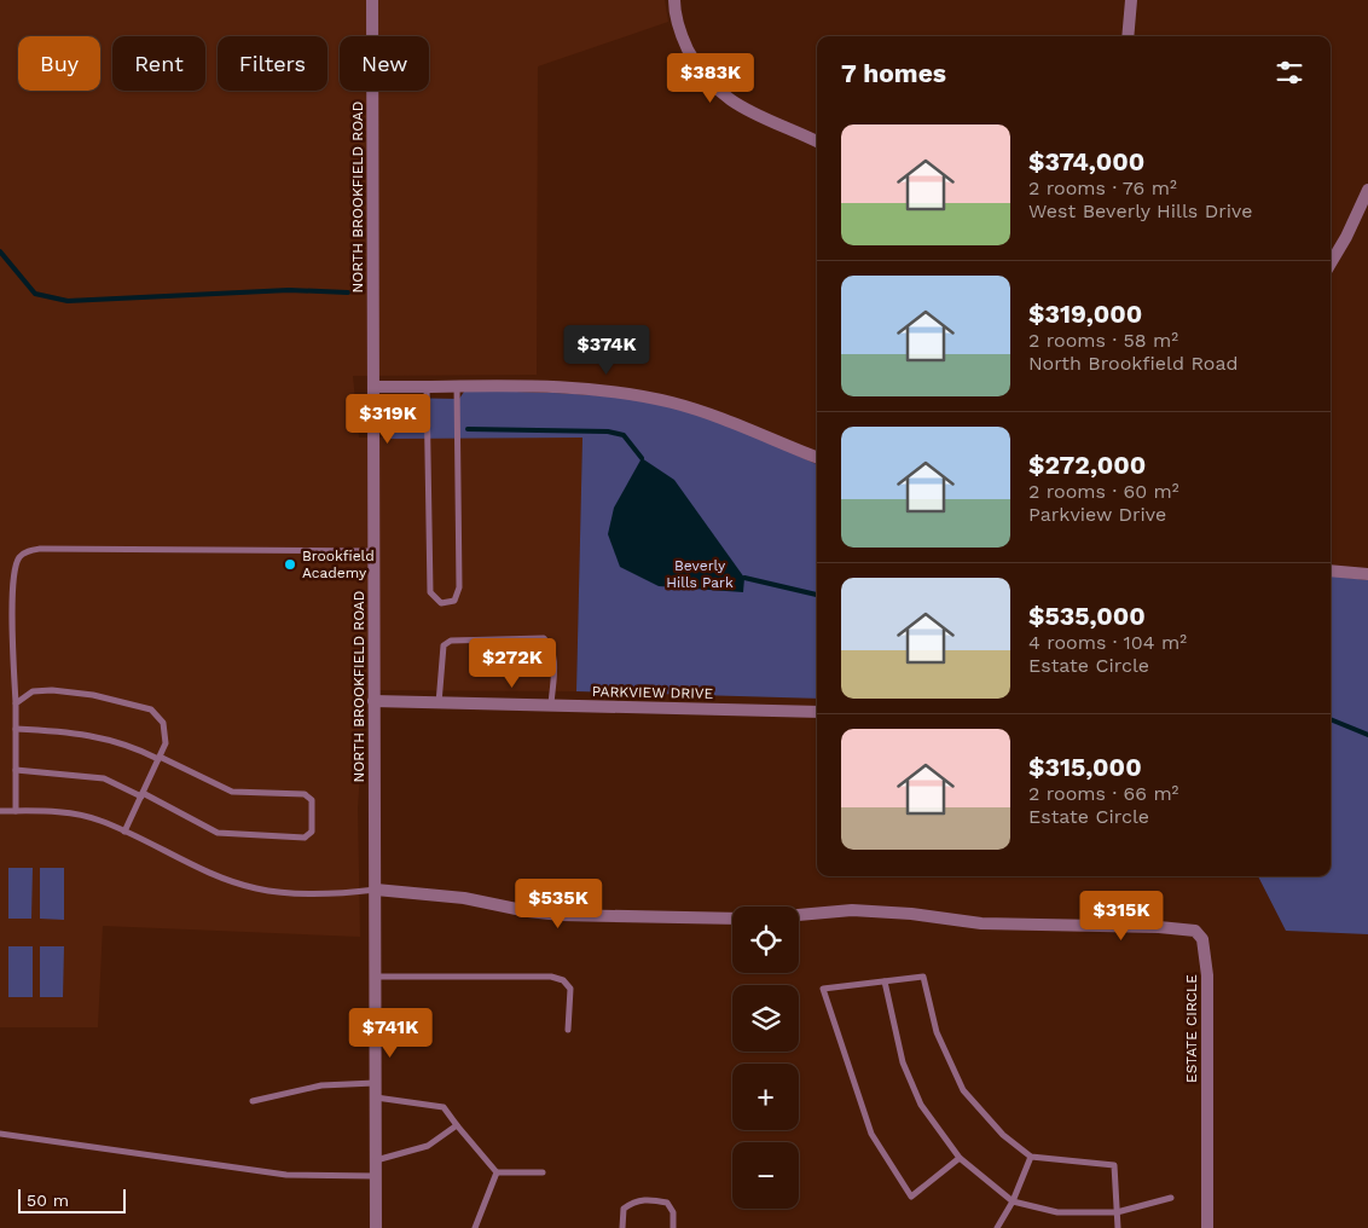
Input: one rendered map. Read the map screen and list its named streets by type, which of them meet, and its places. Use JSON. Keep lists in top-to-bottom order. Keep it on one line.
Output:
{"streets":{"street":["NORTH BROOKFIELD ROAD","PARKVIEW DRIVE","ESTATE CIRCLE"]},"crossings":[["NORTH BROOKFIELD ROAD","PARKVIEW DRIVE"]],"parks":["Beverly Hills Park"],"places":["Brookfield Academy"],"scale_bar":"50 m","page":{"chip":["Buy","Rent","Filters","New"],"heading":"7 homes","price":["$383K","$374K","$319K","$272K","$535K","$315K","$741K"],"list":[{"name":"$374,000","note":"2 rooms · 76 m² · West Beverly Hills Drive"},{"name":"$319,000","note":"2 rooms · 58 m² · North Brookfield Road"},{"name":"$272,000","note":"2 rooms · 60 m² · Parkview Drive"},{"name":"$535,000","note":"4 rooms · 104 m² · Estate Circle"},{"name":"$315,000","note":"2 rooms · 66 m² · Estate Circle"}],"map_buttons":["+","−"],"scale":"50 m"}}
